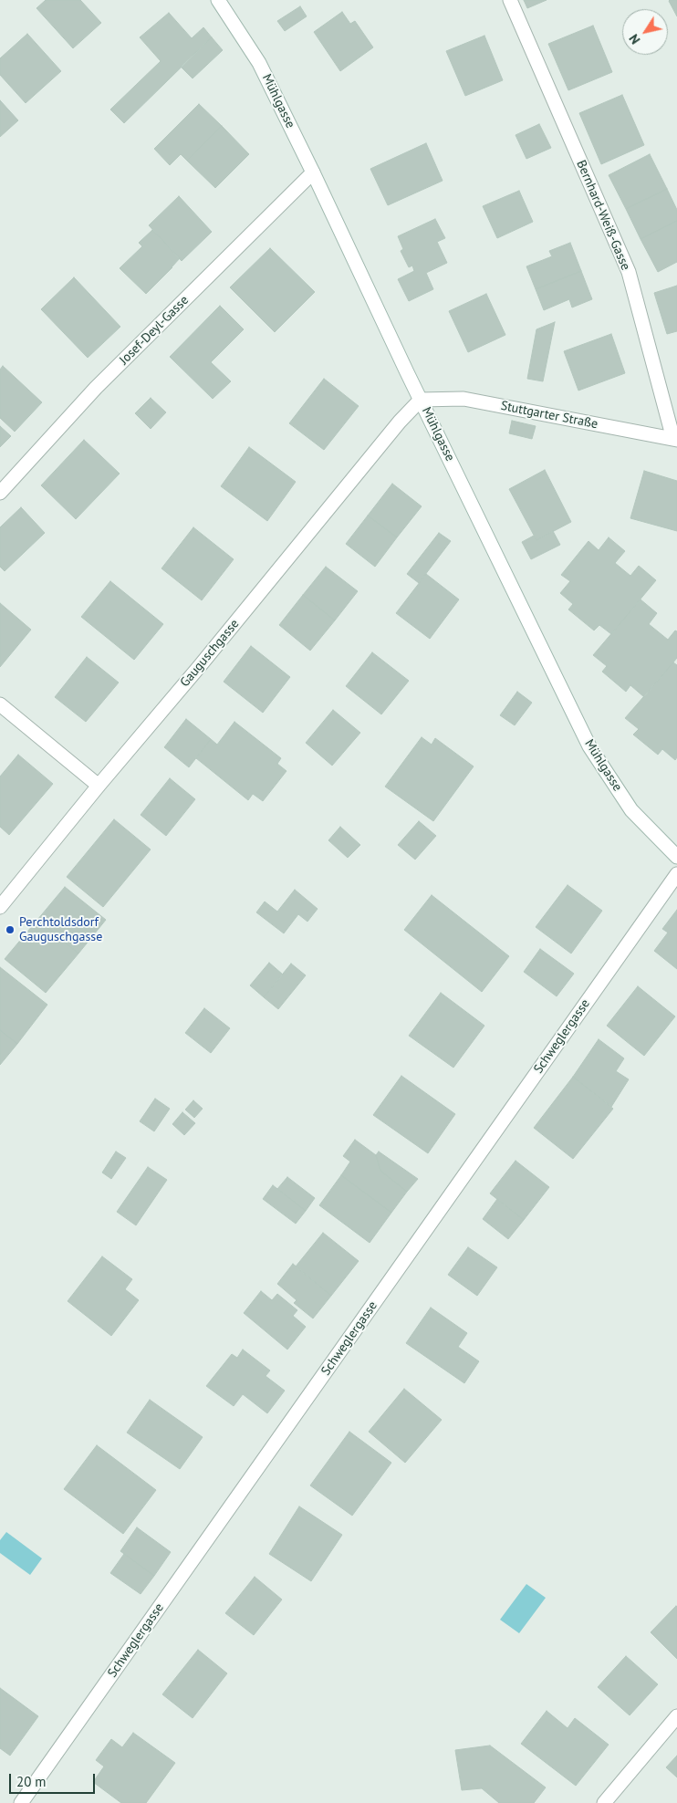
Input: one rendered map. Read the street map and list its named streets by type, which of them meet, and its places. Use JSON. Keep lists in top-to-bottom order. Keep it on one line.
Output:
{"streets":{"street":["Mühlgasse","Bernhard-Weiß-Gasse","Josef-Deyl-Gasse","Stuttgarter Straße","Gauguschgasse","Schweglergasse"]},"crossings":[["Mühlgasse","Josef-Deyl-Gasse"],["Mühlgasse","Stuttgarter Straße"],["Mühlgasse","Gauguschgasse"],["Bernhard-Weiß-Gasse","Stuttgarter Straße"],["Stuttgarter Straße","Gauguschgasse"]],"places":["Perchtoldsdorf Gauguschgasse"],"scale_bar":"20 m","north":"bottom left"}
